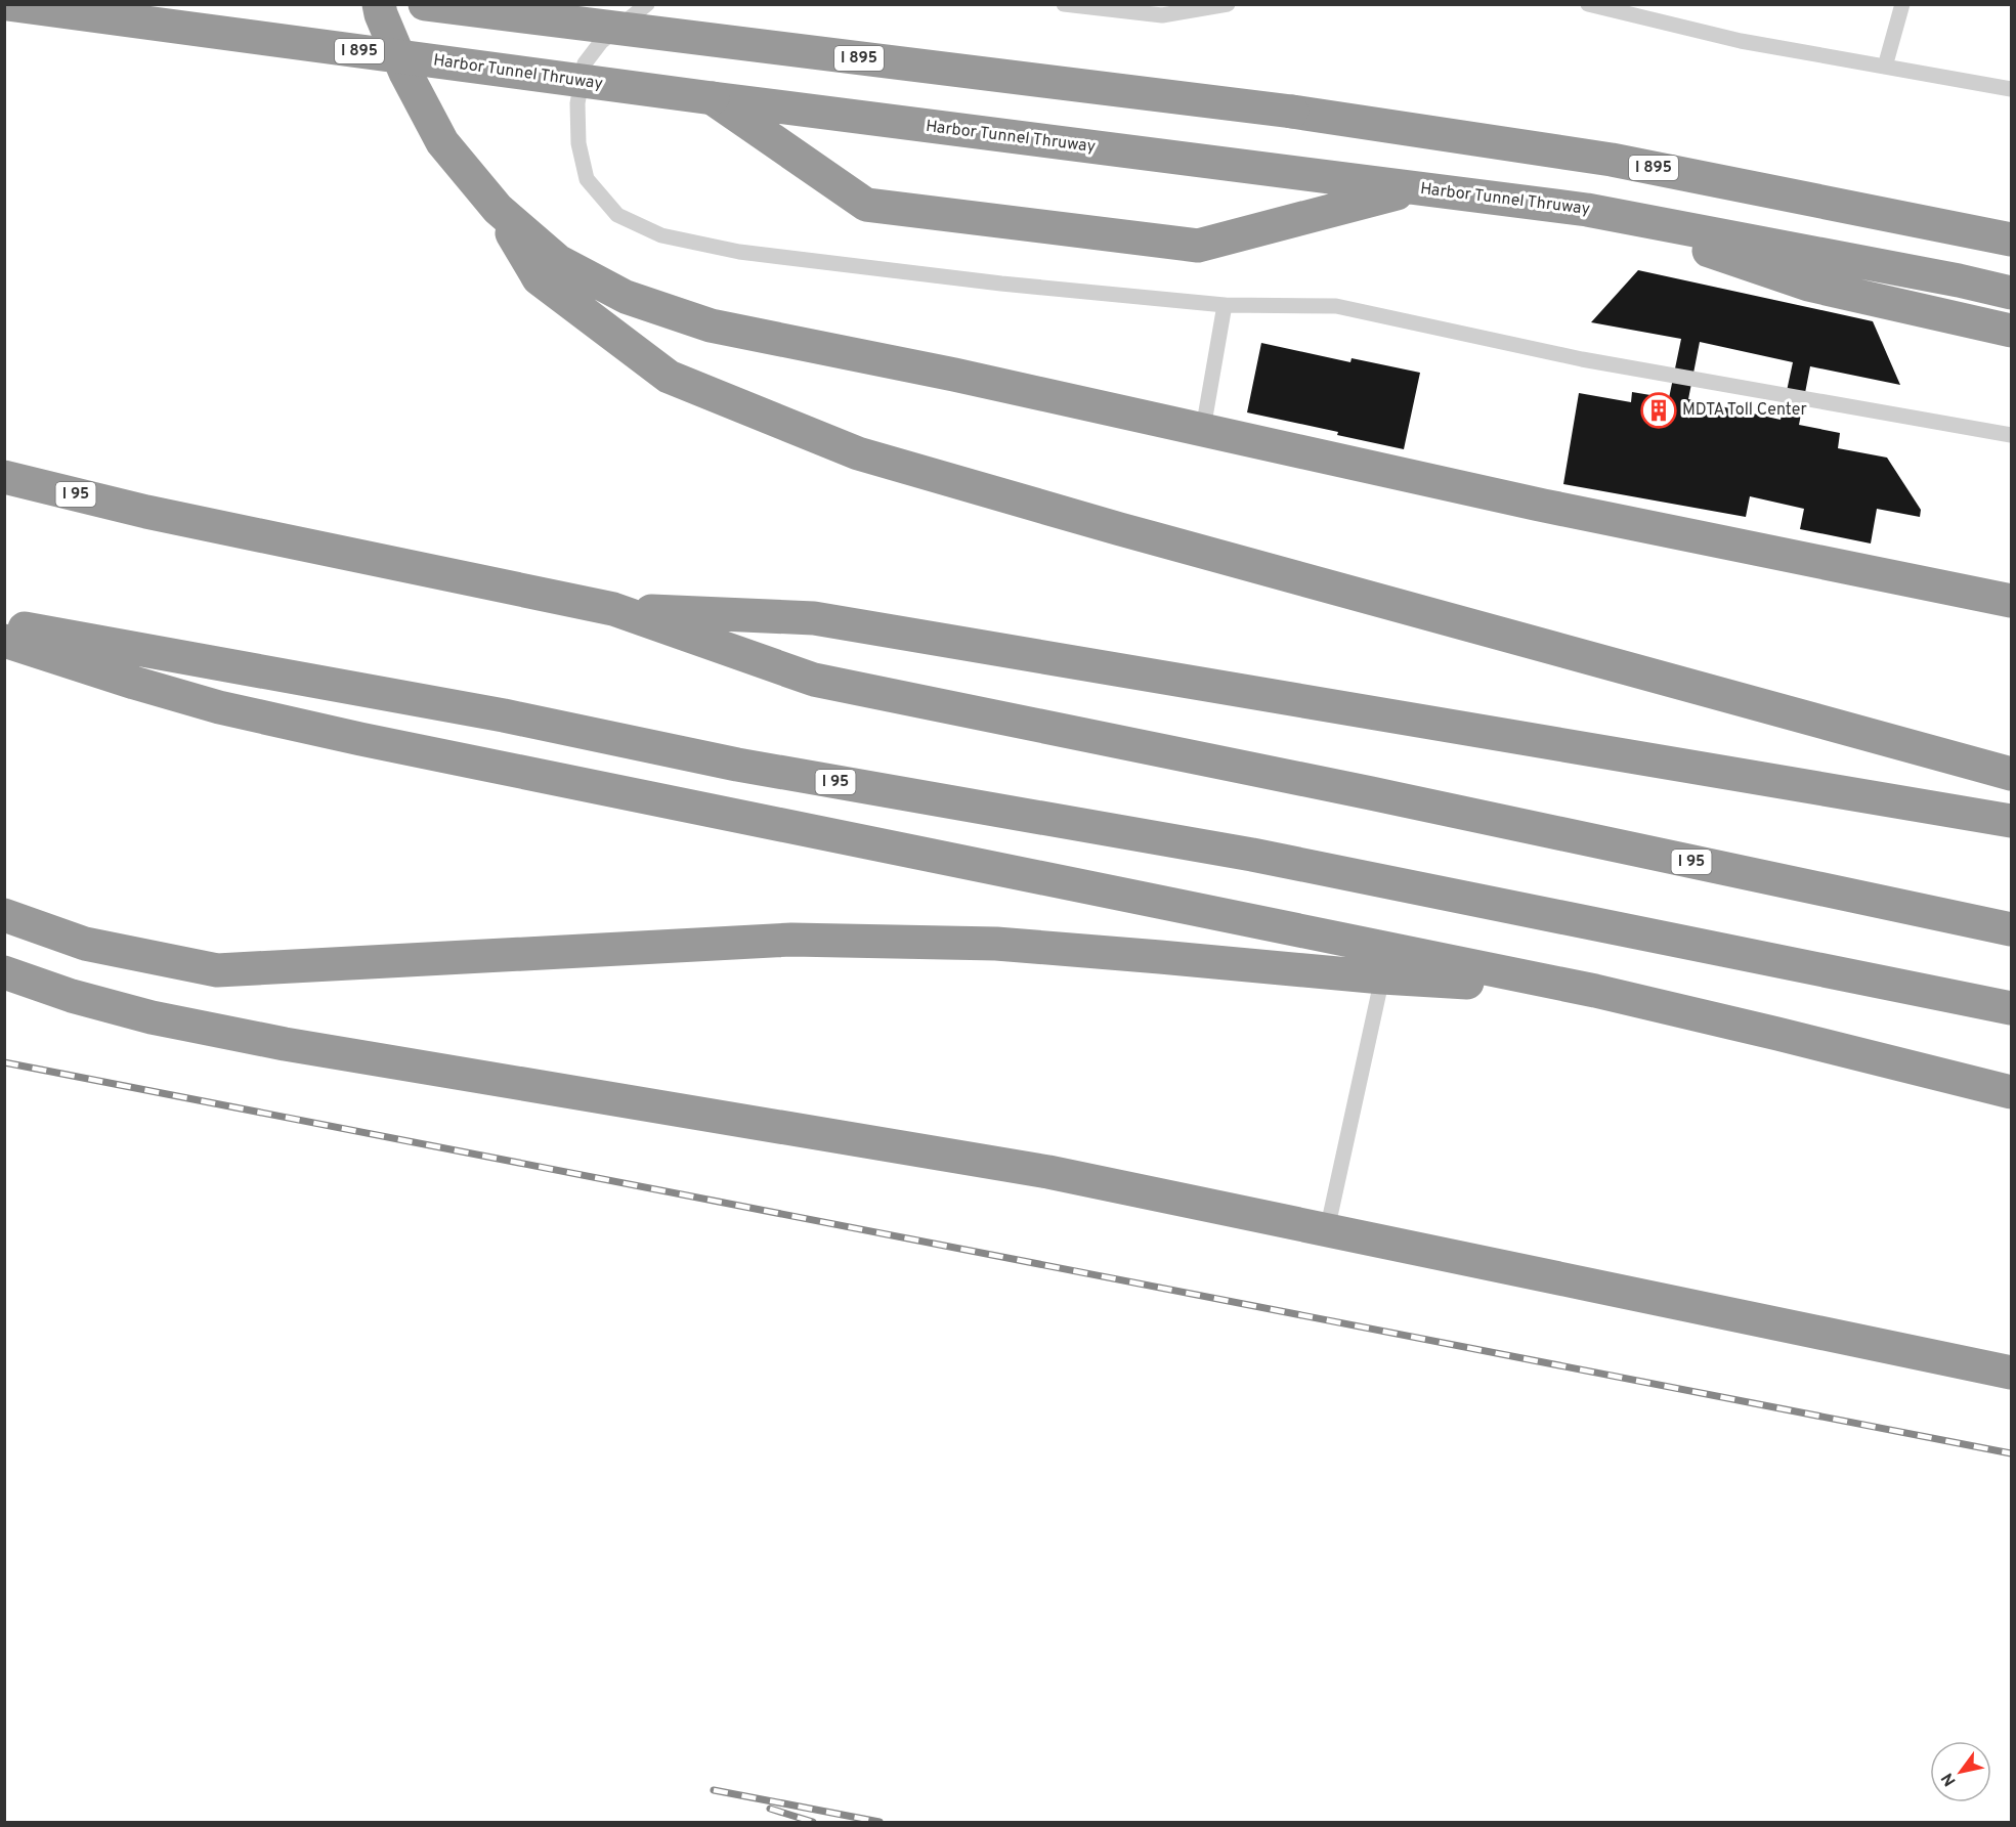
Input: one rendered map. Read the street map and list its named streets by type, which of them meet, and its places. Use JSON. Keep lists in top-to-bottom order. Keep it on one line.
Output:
{"streets":{"highway":["I 895","Harbor Tunnel Thruway","I 95"]},"places":{"building":["MDTA Toll Center"]},"north":"bottom left"}
